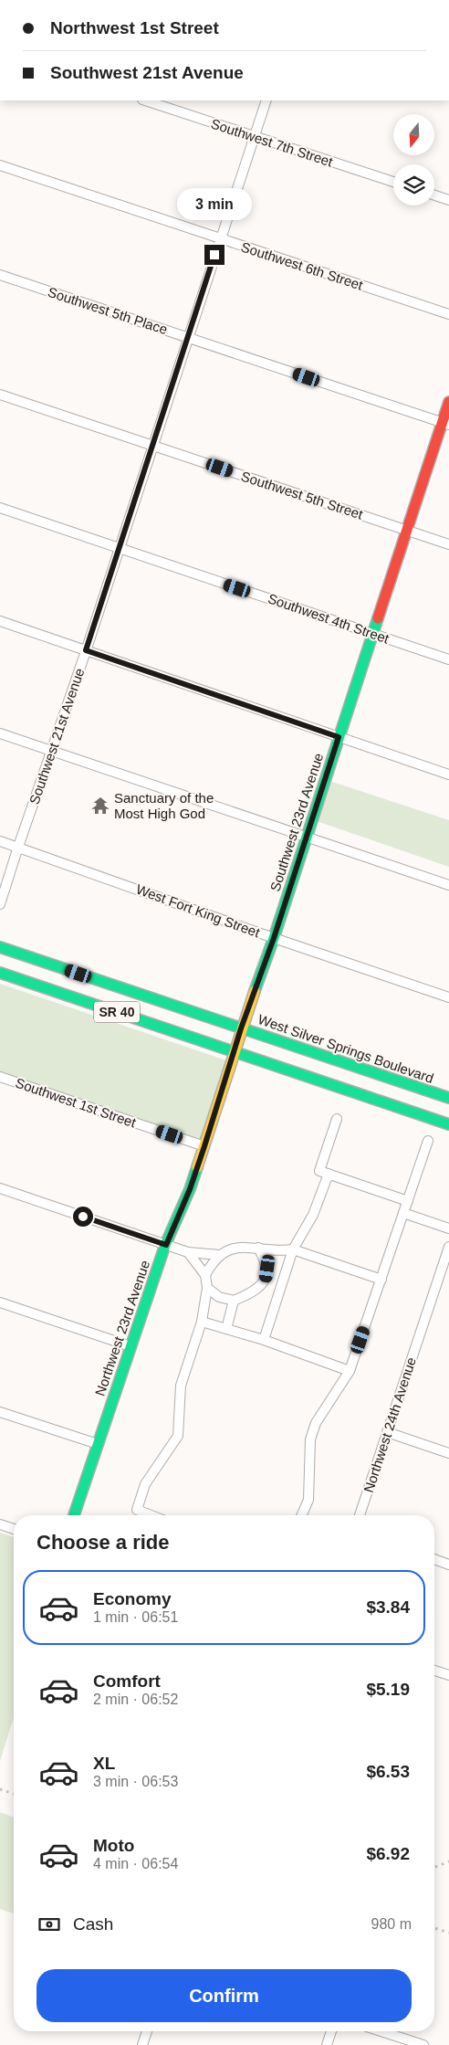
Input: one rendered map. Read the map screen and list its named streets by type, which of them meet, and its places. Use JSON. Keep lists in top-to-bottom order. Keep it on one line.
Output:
{"streets":{"street":["Southwest 7th Street","Southwest 6th Street","Southwest 5th Place","Southwest 5th Street","Southwest 4th Street","Southwest 21st Avenue","Southwest 23rd Avenue","West Fort King Street","SR 40","West Silver Springs Boulevard","Southwest 1st Street","Northwest 23rd Avenue","Northwest 24th Avenue"]},"crossings":[["Southwest 7th Street","Southwest 21st Avenue"],["Southwest 6th Street","Southwest 21st Avenue"],["Southwest 5th Place","Southwest 21st Avenue"],["Southwest 5th Place","Southwest 23rd Avenue"],["Southwest 5th Street","Southwest 21st Avenue"],["Southwest 5th Street","Southwest 23rd Avenue"],["Southwest 4th Street","Southwest 21st Avenue"],["Southwest 4th Street","Southwest 23rd Avenue"],["Southwest 21st Avenue","West Fort King Street"],["Southwest 23rd Avenue","West Fort King Street"],["Southwest 23rd Avenue","SR 40"],["Southwest 23rd Avenue","West Silver Springs Boulevard"],["Southwest 23rd Avenue","Southwest 1st Street"],["Southwest 23rd Avenue","Northwest 23rd Avenue"],["Southwest 1st Street","Northwest 23rd Avenue"]],"places":{"temple":["Sanctuary of the Most High God"]},"north":"bottom","page":{"banner":["Northwest 1st Street","Southwest 21st Avenue"],"bubble":"3 min","heading":"Choose a ride","list":[{"name":"Economy","note":"1 min · 06:51","value":"$3.84"},{"name":"Comfort","note":"2 min · 06:52","value":"$5.19"},{"name":"XL","note":"3 min · 06:53","value":"$6.53"},{"name":"Moto","note":"4 min · 06:54","value":"$6.92"}],"pay":["Cash","980 m"],"buttons":"Confirm"}}
